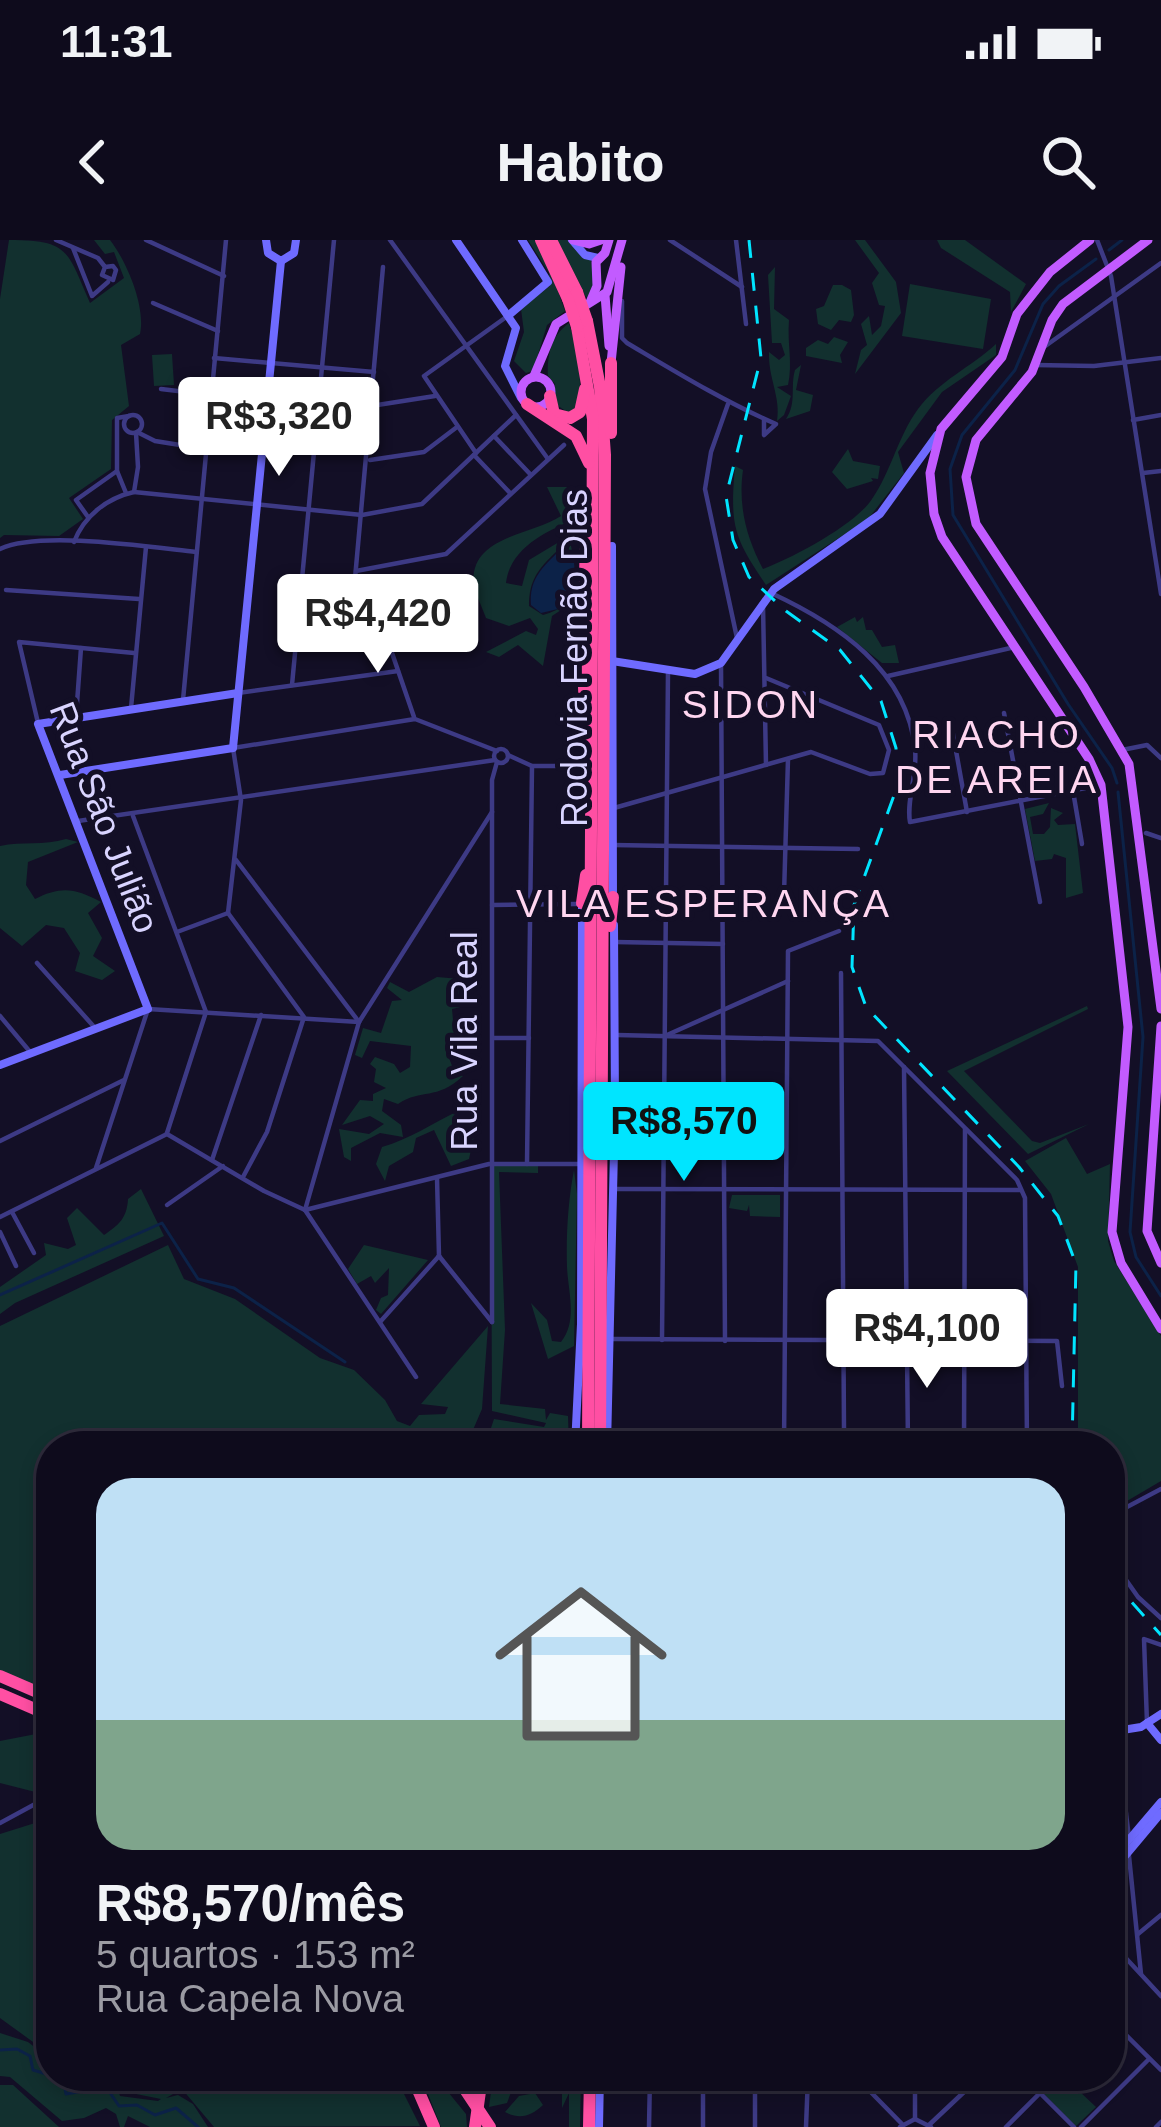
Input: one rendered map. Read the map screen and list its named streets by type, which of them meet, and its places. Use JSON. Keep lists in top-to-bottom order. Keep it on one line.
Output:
{"streets":{"highway":["Rodovia Fernão Dias"],"main road":["Rua São Julião"],"street":["Rua Vila Real"]},"districts":["SIDON","RIACHO DE AREIA","VILA ESPERANÇA"],"page":{"status":"11:31","header":"Habito","price":["R$3,320","R$4,420","R$8,570","R$4,100"],"list":[{"name":"R$8,570/mês","note":"5 quartos · 153 m² · Rua Capela Nova"}]}}
